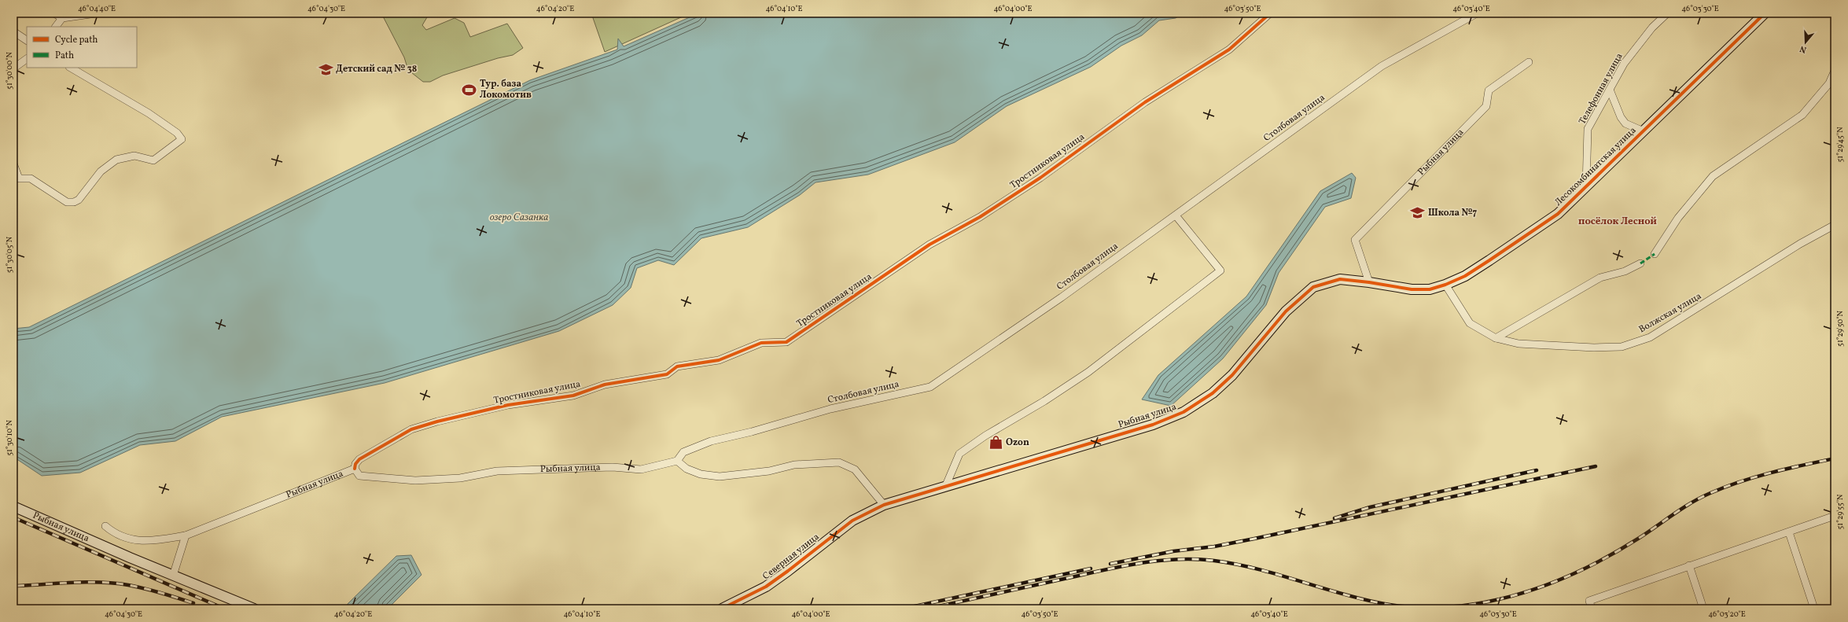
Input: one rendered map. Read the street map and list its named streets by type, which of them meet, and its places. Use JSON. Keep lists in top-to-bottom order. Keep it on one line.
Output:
{"streets":{"street":["Телефонная улица","Столбовая улица","Рыбная улица","Тростниковая улица","Лесокомбинатская улица","Волжская улица","Северная улица"]},"crossings":[["Телефонная улица","Лесокомбинатская улица"],["Столбовая улица","Рыбная улица"],["Рыбная улица","Тростниковая улица"],["Рыбная улица","Лесокомбинатская улица"],["Рыбная улица","Северная улица"],["Лесокомбинатская улица","Волжская улица"]],"districts":["посёлок Лесной"],"water":["озеро Сазанка"],"places":{"school or university":["Детский сад № 38","Школа №7"],"sports":["Тур. база Локомотив"],"shop":["Ozon"]},"legend":["Cycle path","Path"],"north":"bottom","coordinates":["46°04'40\"E","46°04'30\"E","46°04'20\"E","46°04'10\"E","46°04'00\"E","46°03'50\"E","46°03'40\"E","46°03'30\"E","51°30'00\"N","51°29'45\"N","51°30'05\"N","51°29'50\"N","51°30'10\"N","51°29'55\"N","46°03'20\"E"]}
